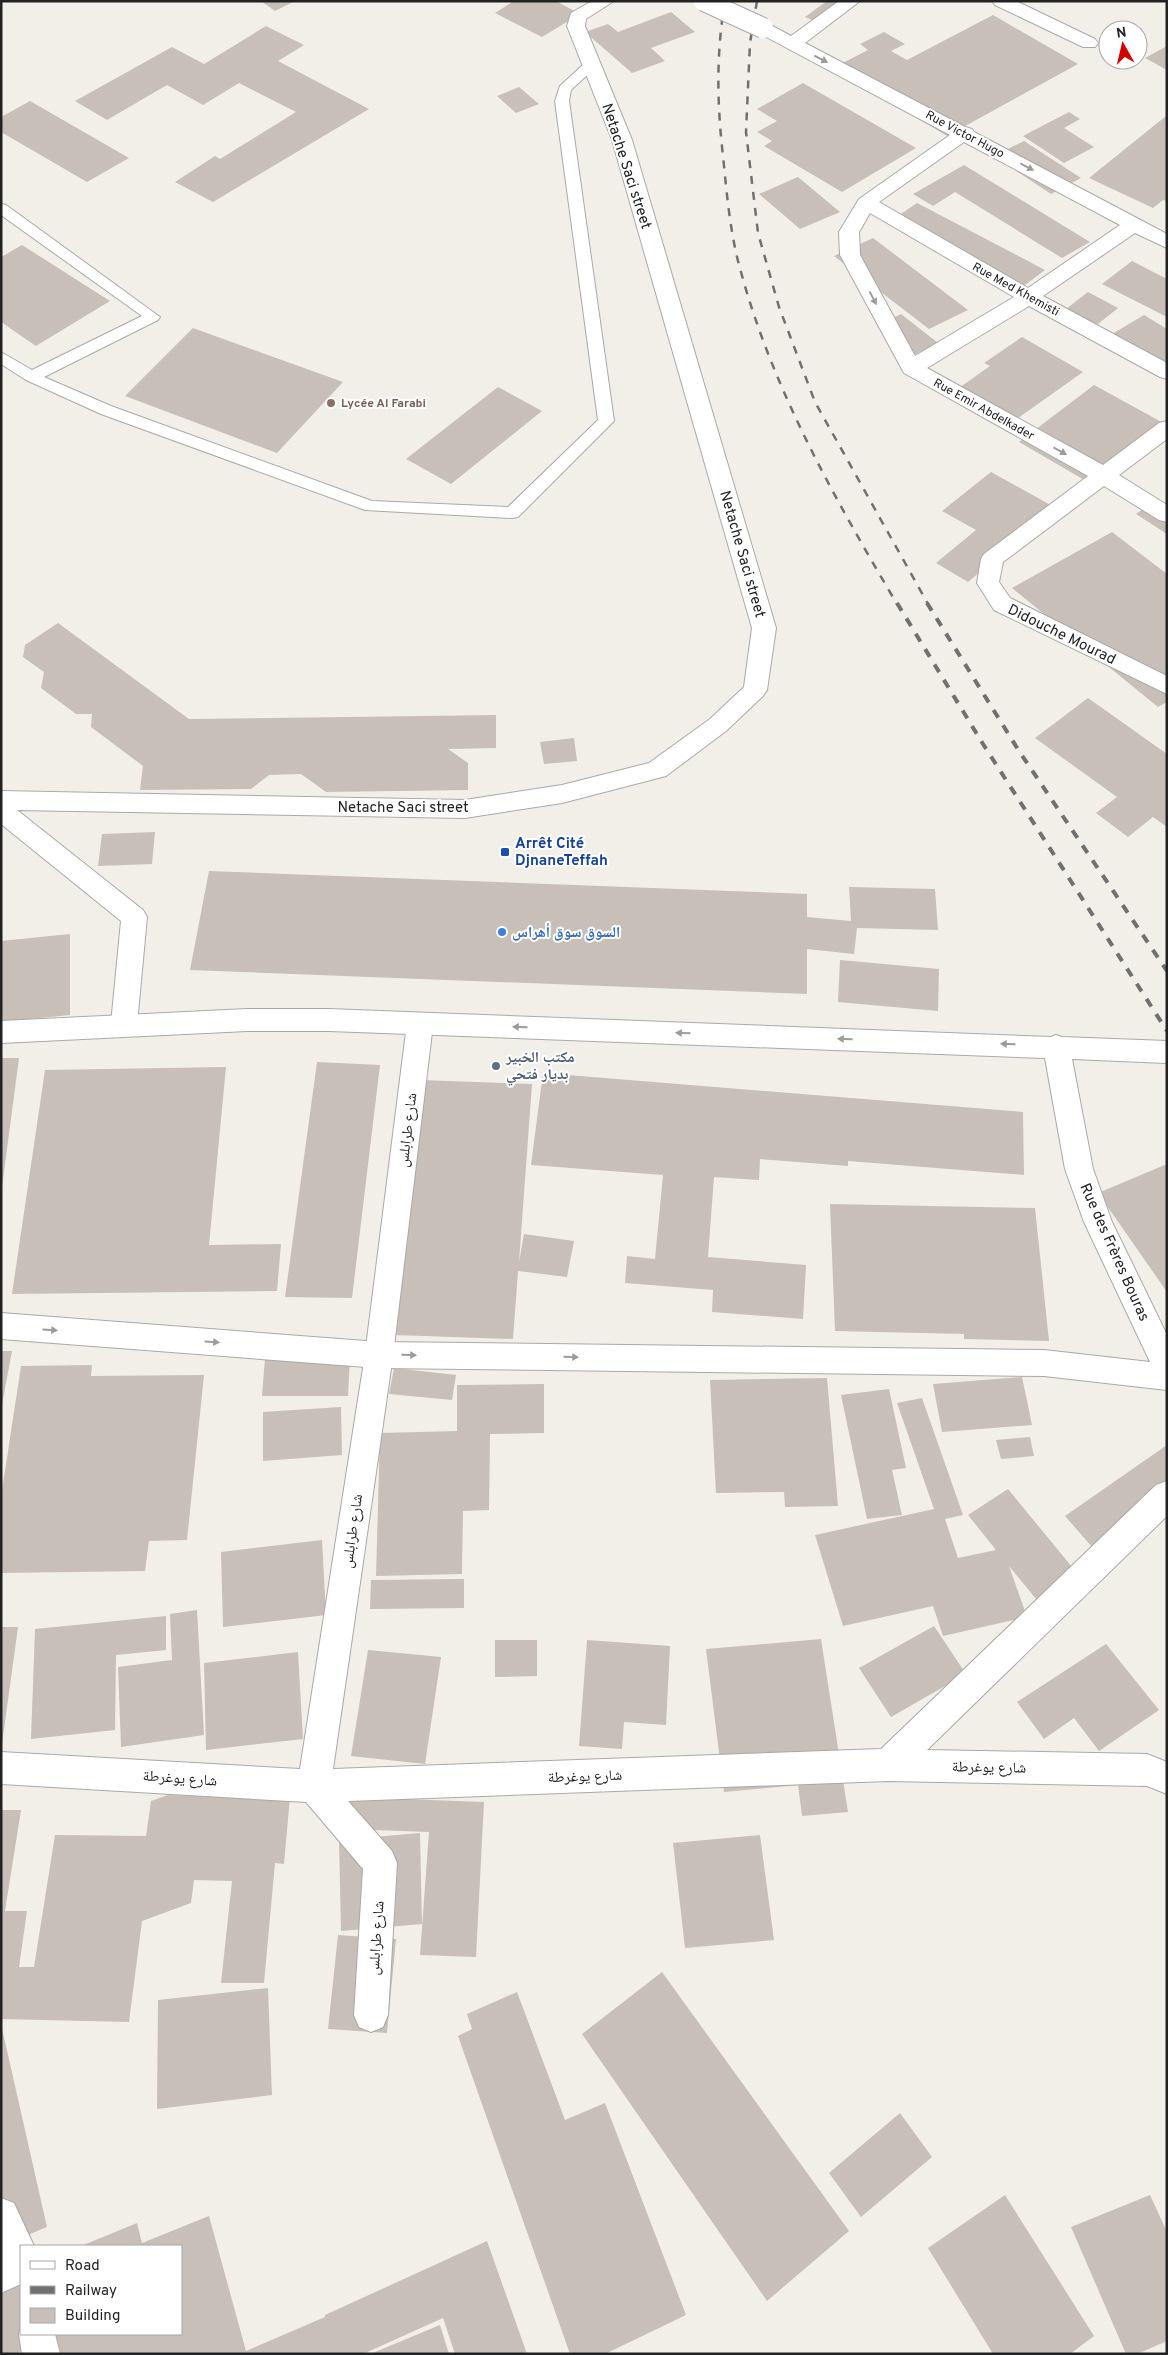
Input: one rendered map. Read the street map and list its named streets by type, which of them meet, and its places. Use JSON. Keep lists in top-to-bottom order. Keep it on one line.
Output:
{"streets":{"street":["Rue Victor Hugo","Netache Saci street","Rue Med Khemisti","Rue Emir Abdelkader","Didouche Mourad","شارع طرابلس","Rue des Frères Bouras","شارع يوغرطة"]},"crossings":[["Rue Emir Abdelkader","Didouche Mourad"],["شارع طرابلس","شارع يوغرطة"]],"one_way":["Rue Victor Hugo","Rue Emir Abdelkader"],"places":{"other":["Lycée Al Farabi","السوق سوق أهراس","مكتب الخبير بديار فتحي"],"transit":["Arrêt Cité DjnaneTeffah"]},"legend":["Road","Railway","Building"],"north":"top"}
